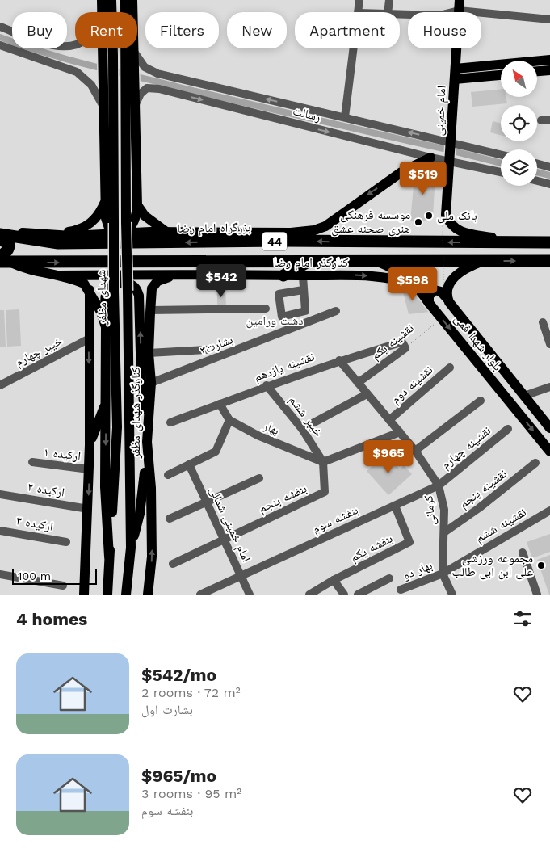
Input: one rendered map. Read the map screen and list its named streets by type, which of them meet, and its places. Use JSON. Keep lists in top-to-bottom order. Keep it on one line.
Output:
{"streets":{"highway":["بزرگراه امام رضا","44"],"main road":["امام خمینی","کنارگذر امام رضا","شهدای مظفر","بلوار شهدا قمی","کنارگذر شهدای مظفر"],"street":["رسالت","نقشینه یکم","بشارت۳","خیبر چهارم","نقشینه یازدهم","نقشینه دوم","خیبر ششم","بهار","نقشینه چهارم","ارکیده ۱","نقشینه پنجم","ارکیده ۲","بنفشه پنجم","کرمانی","بنفشه سوم","ارکیده ۳","امام خمینی شمالی","نقشینه ششم","بنفشه یکم","بهار دو"]},"crossings":[["امام خمینی","رسالت"],["امام خمینی","بزرگراه امام رضا"],["رسالت","شهدای مظفر"],["44","بلوار شهدا قمی"],["کنارگذر امام رضا","بلوار شهدا قمی"],["کنارگذر امام رضا","کنارگذر شهدای مظفر"],["نقشینه یکم","بلوار شهدا قمی"],["نقشینه یکم","نقشینه یازدهم"],["نقشینه یکم","کرمانی"],["بشارت۳","کنارگذر شهدای مظفر"],["نقشینه یازدهم","خیبر ششم"],["نقشینه یازدهم","کرمانی"],["نقشینه دوم","کرمانی"],["خیبر ششم","بهار"],["خیبر ششم","بنفشه پنجم"],["بهار","بنفشه پنجم"],["نقشینه چهارم","کرمانی"],["نقشینه چهارم","بنفشه سوم"],["نقشینه پنجم","کرمانی"],["بنفشه پنجم","امام خمینی شمالی"],["کرمانی","بنفشه سوم"],["کرمانی","نقشینه ششم"],["کرمانی","بهار دو"],["بنفشه سوم","امام خمینی شمالی"],["بنفشه سوم","بنفشه یکم"],["نقشینه ششم","بهار دو"]],"parks":["دشت ورامین"],"places":["بانک ملی","موسسه فرهنگی هنری صحنه عشق","مجموعه ورزشی علی ابن ابی طالب"],"scale_bar":"100 m","north":"top left","page":{"chip":["Buy","Rent","Filters","New","Apartment","House"],"price":["$519","$542","$598","$965"],"scale":"100 m","heading":"4 homes","list":[{"name":"$542/mo","note":"2 rooms · 72 m² · بشارت اول"},{"name":"$965/mo","note":"3 rooms · 95 m² · بنفشه سوم"}]}}
